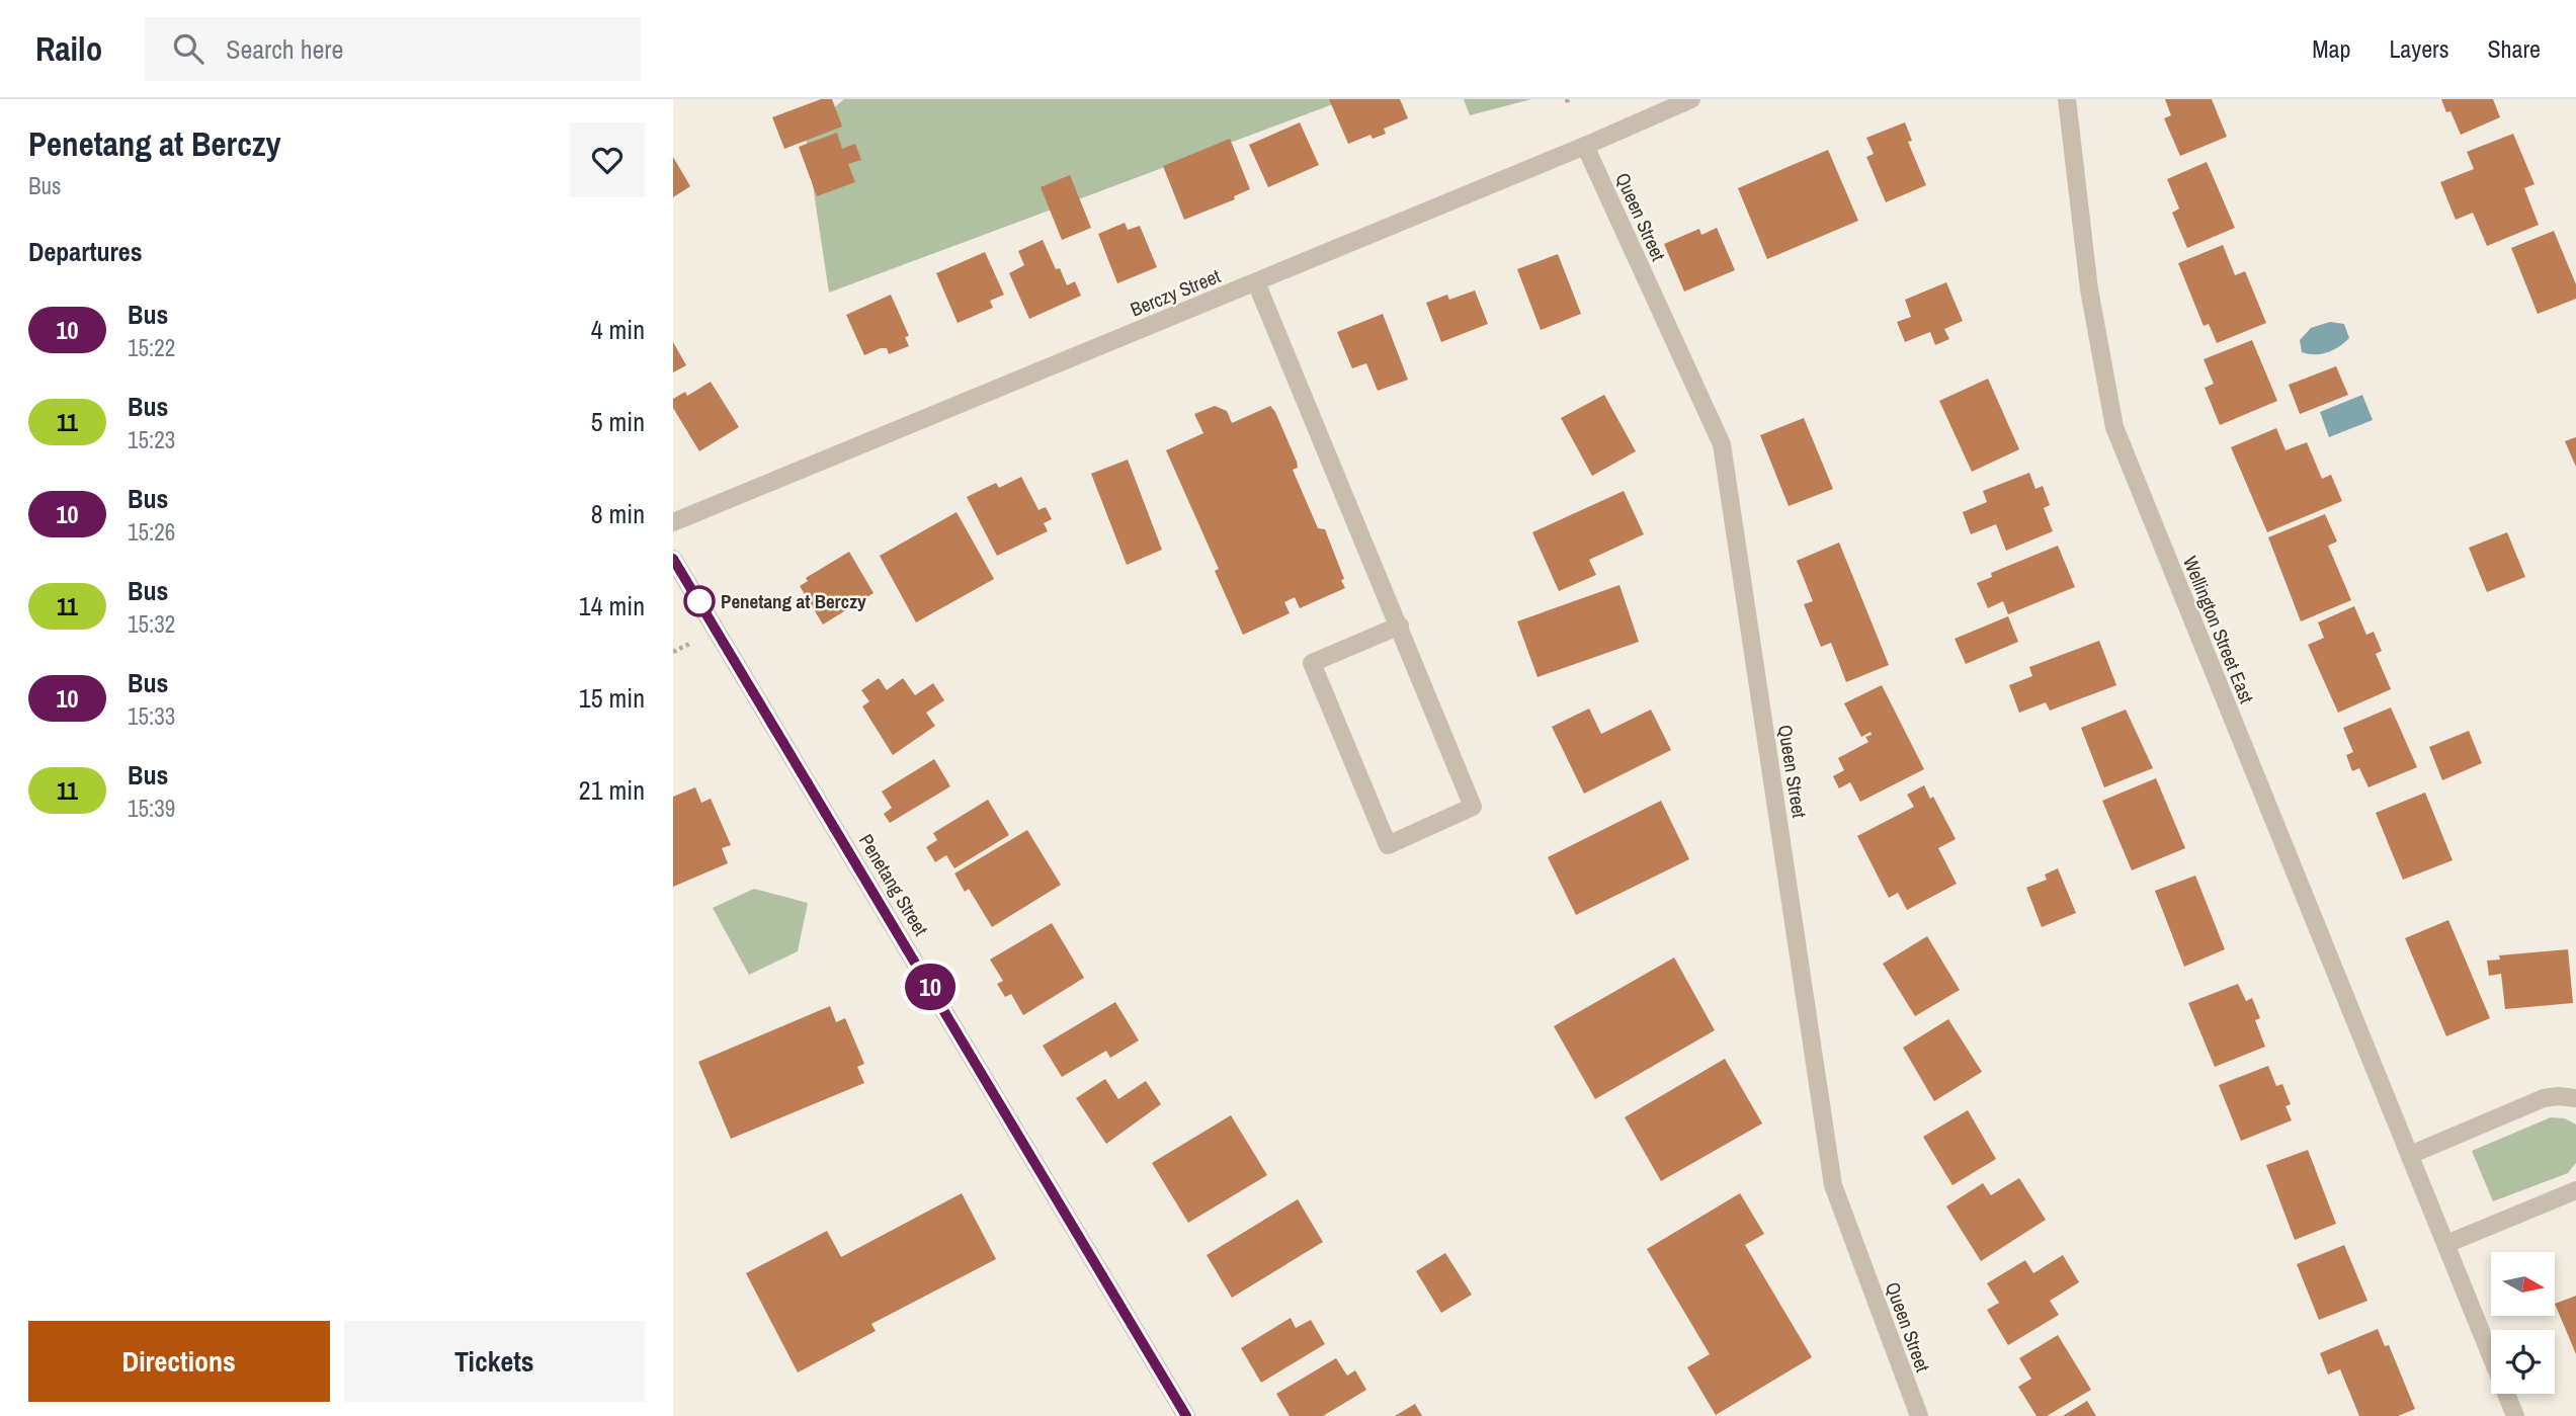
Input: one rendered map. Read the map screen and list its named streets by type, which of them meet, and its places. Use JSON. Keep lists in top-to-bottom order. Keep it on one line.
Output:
{"streets":{"street":["Queen Street","Berczy Street","Wellington Street East","Penetang Street"]},"crossings":[["Queen Street","Berczy Street"]],"places":["Penetang at Berczy"],"lines":["bus line 10"],"north":"right","page":{"header":"Railo","search":"Search here","nav":["Map","Layers","Share"],"heading":[["Penetang at Berczy","Bus"],"Departures"],"on_map":"10","list":[{"mark":"10","name":"Bus","note":"15:22","value":"4 min"},{"mark":"11","name":"Bus","note":"15:23","value":"5 min"},{"mark":"10","name":"Bus","note":"15:26","value":"8 min"},{"mark":"11","name":"Bus","note":"15:32","value":"14 min"},{"mark":"10","name":"Bus","note":"15:33","value":"15 min"},{"mark":"11","name":"Bus","note":"15:39","value":"21 min"}],"buttons":["Directions","Tickets"]}}
